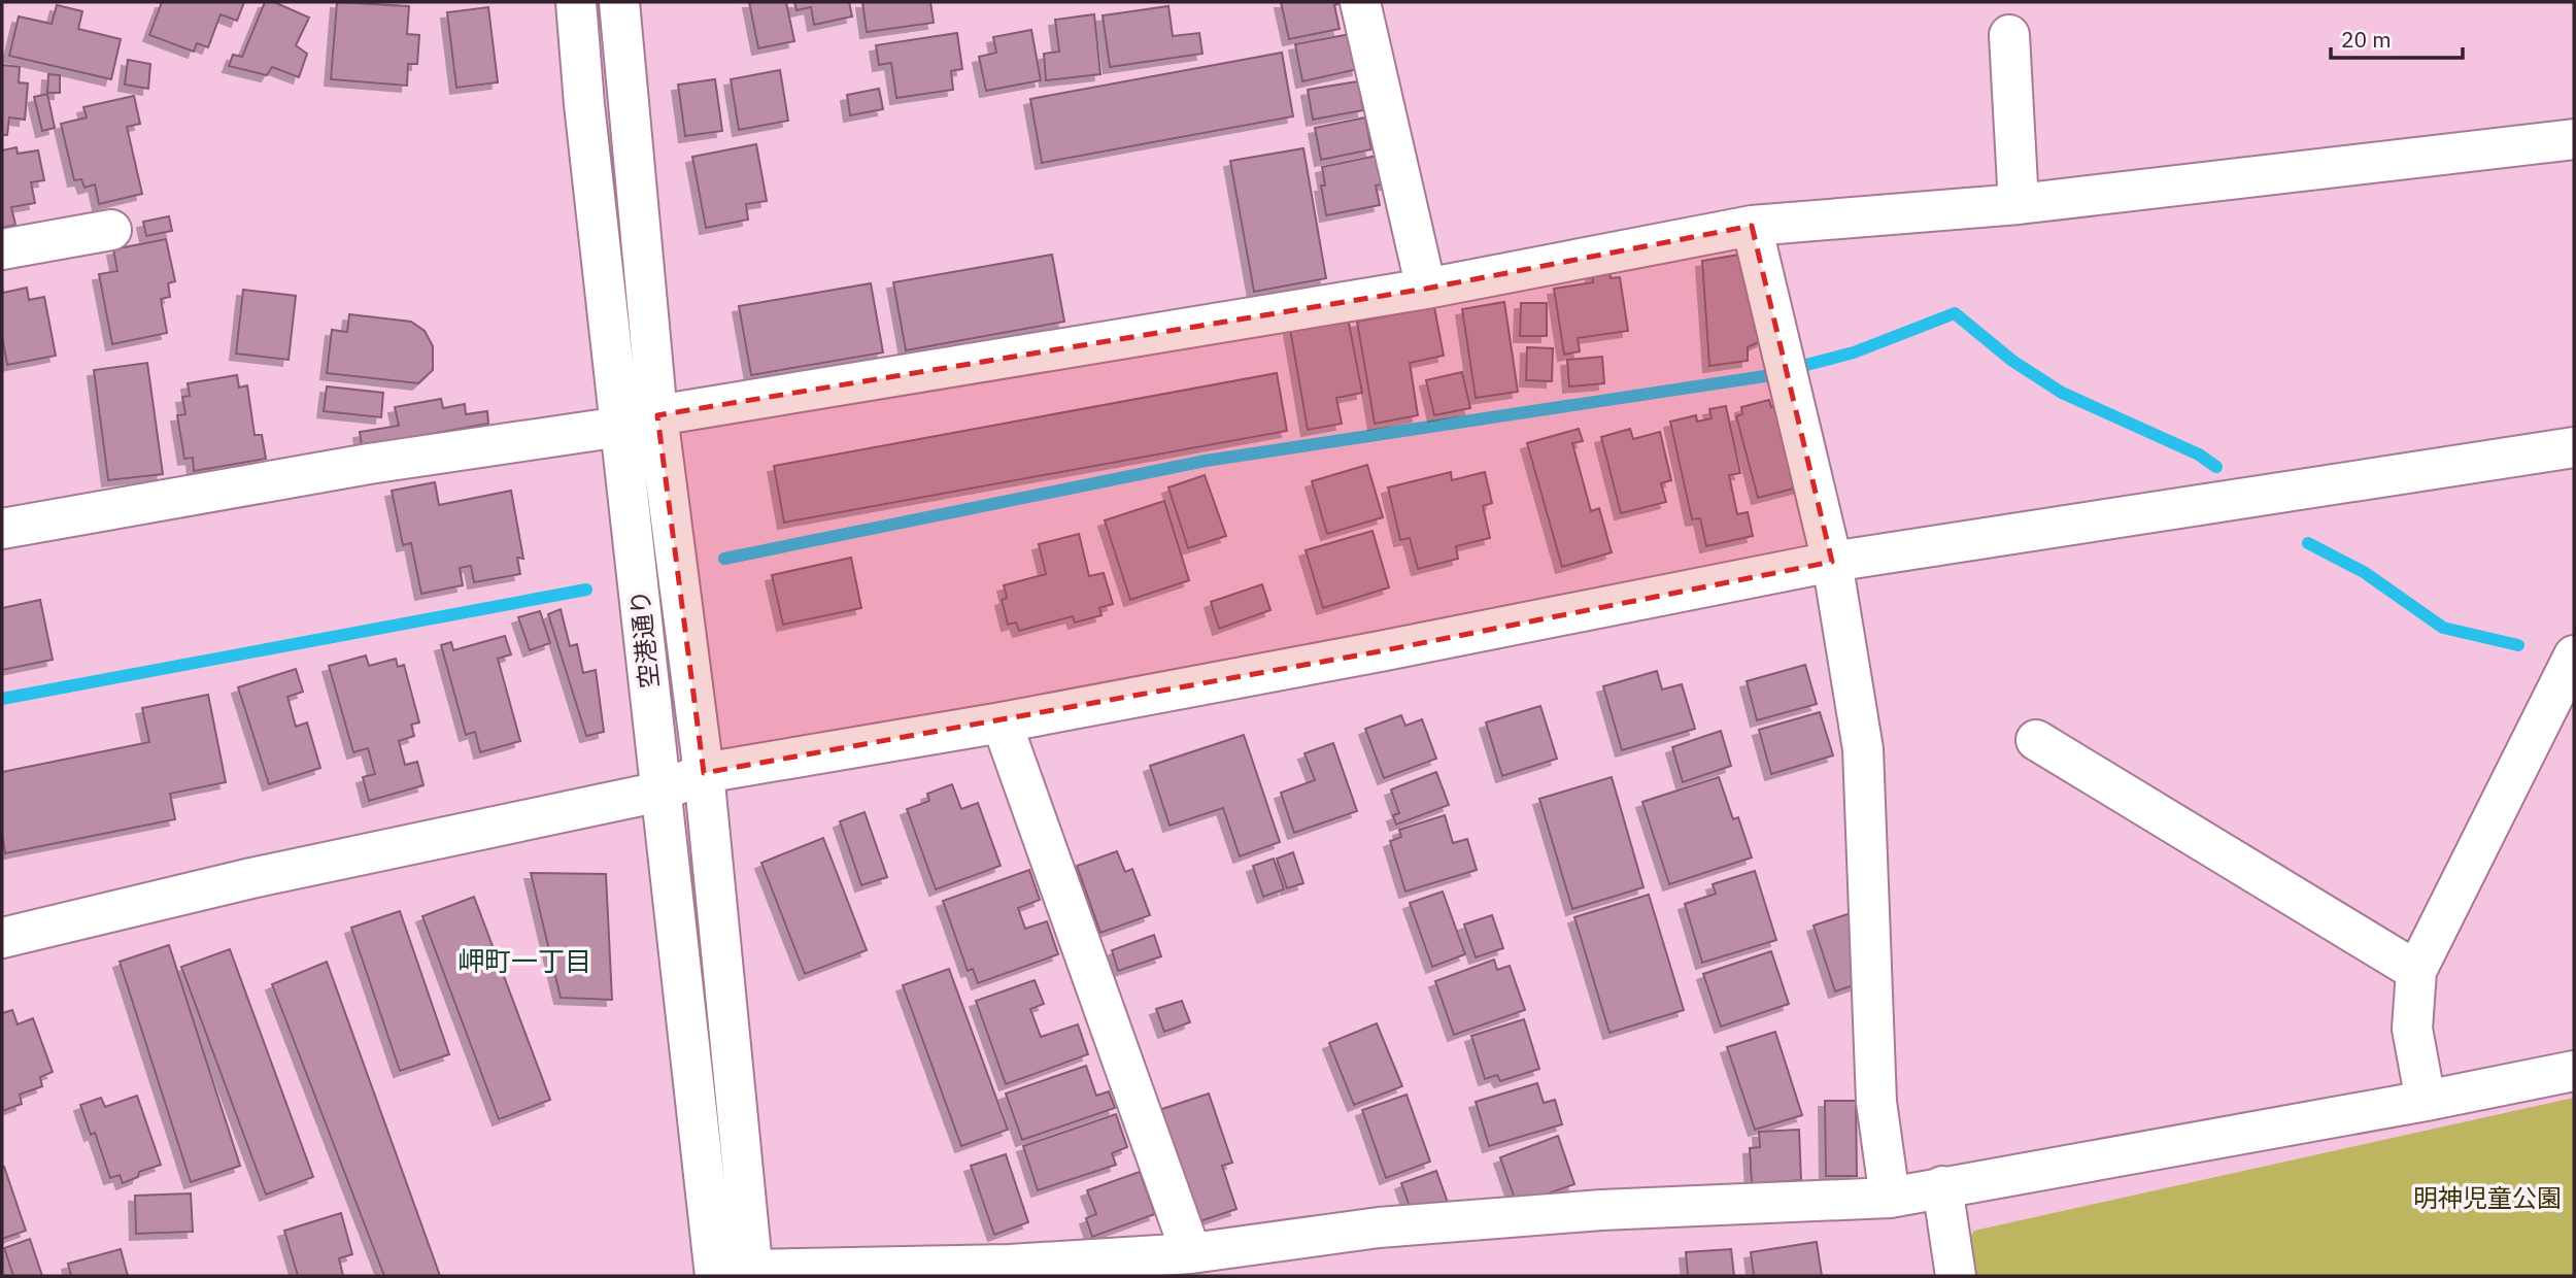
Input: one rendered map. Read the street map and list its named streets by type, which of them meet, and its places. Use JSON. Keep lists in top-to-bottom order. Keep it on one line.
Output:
{"streets":{"street":["空港通り"]},"districts":["岬町一丁目"],"parks":["明神児童公園"],"scale_bar":"20 m"}
